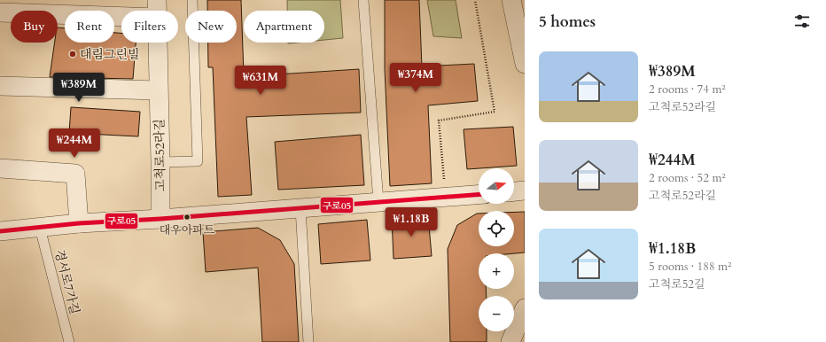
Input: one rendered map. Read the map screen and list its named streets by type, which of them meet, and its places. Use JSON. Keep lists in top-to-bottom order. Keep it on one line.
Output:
{"streets":{"street":["고척로52라길"],"lane":["경서로7가길"]},"places":["대림그린빌","대우아파트"],"lines":["transit line 구로05"],"north":"right","page":{"heading":"5 homes","chip":["Buy","Rent","Filters","New","Apartment"],"list":[{"name":"₩389M","note":"2 rooms · 74 m² · 고척로52라길"},{"name":"₩244M","note":"2 rooms · 52 m² · 고척로52라길"},{"name":"₩1.18B","note":"5 rooms · 188 m² · 고척로52길"}],"price":["₩374M","₩631M","₩389M","₩244M","₩1.18B"],"map_buttons":["+","−"]}}
